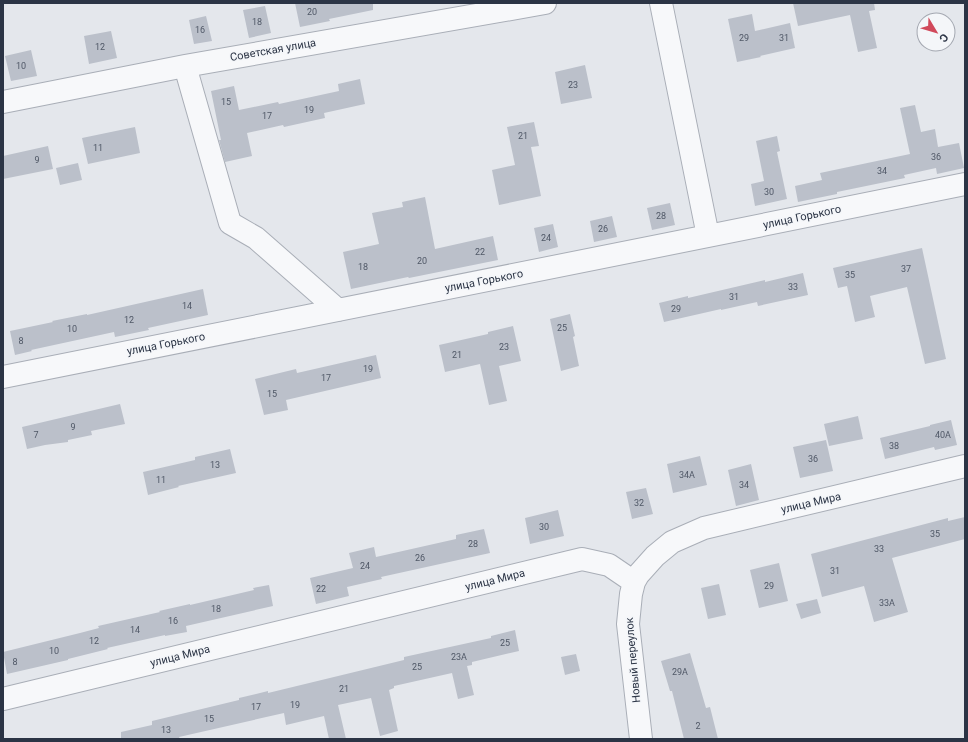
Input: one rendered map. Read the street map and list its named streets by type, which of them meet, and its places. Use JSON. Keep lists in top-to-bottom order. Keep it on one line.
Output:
{"streets":{"street":["Советская улица","улица Горького","улица Мира","Новый переулок"]},"crossings":[["улица Мира","Новый переулок"]],"house_numbers":["20","18","16","29","31","12","10","23","15","19","17","21","11","36","9","34","30","28","26","24","22","20","18","37","35","33","31","14","29","12","25","10","8","23","21","19","17","15","9","7","40А","38","36","13","34А","11","34","32","30","35","28","33","26","24","31","29","22","33А","18","16","14","12","25","10","23А","8","25","29А","21","19","17","15","2","13"],"north":"bottom right"}
